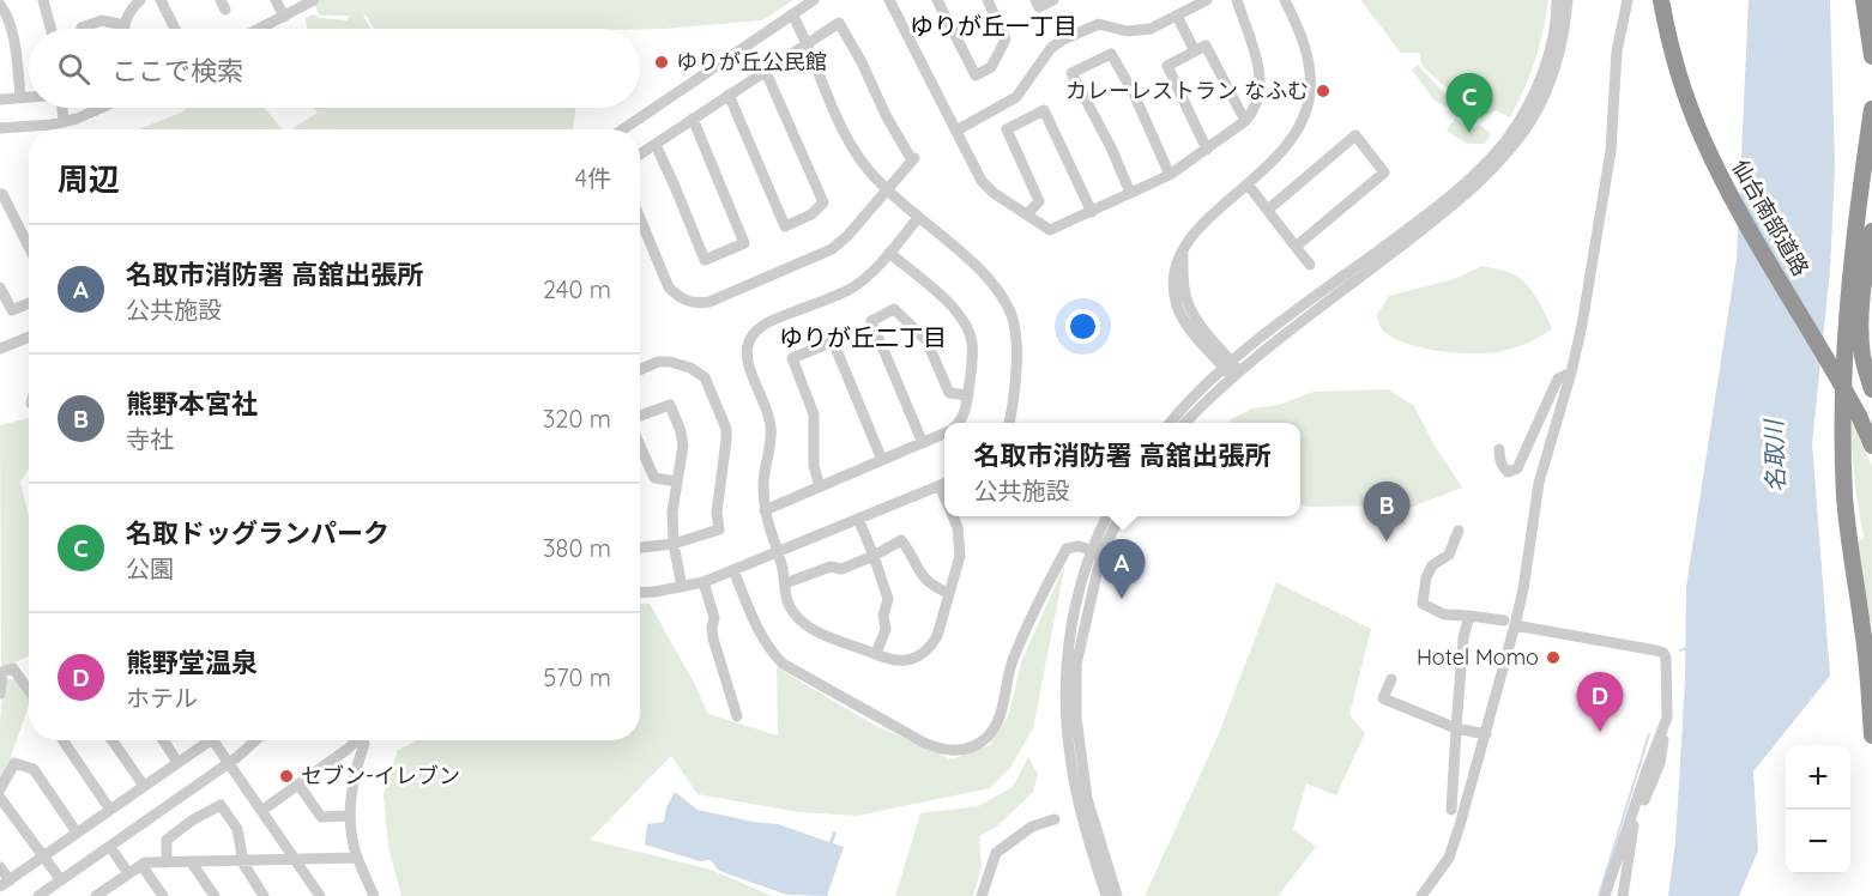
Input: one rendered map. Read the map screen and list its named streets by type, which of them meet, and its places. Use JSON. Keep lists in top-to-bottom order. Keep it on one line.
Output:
{"streets":{"highway":["仙台南部道路"]},"districts":["ゆりが丘一丁目","ゆりが丘二丁目"],"water":["名取川"],"places":["ゆりが丘公民館","カレーレストラン なふむ","Hotel Momo","セブン-イレブン"],"page":{"search":"ここで検索","pins":["C","B","A","D"],"heading":["周辺","4件"],"list":[{"mark":"A","name":"名取市消防署 高舘出張所","note":"公共施設","value":"240 m"},{"mark":"B","name":"熊野本宮社","note":"寺社","value":"320 m"},{"mark":"C","name":"名取ドッグランパーク","note":"公園","value":"380 m"},{"mark":"D","name":"熊野堂温泉","note":"ホテル","value":"570 m"}],"popup":["名取市消防署 高舘出張所","公共施設"],"map_buttons":["+","−"]}}
